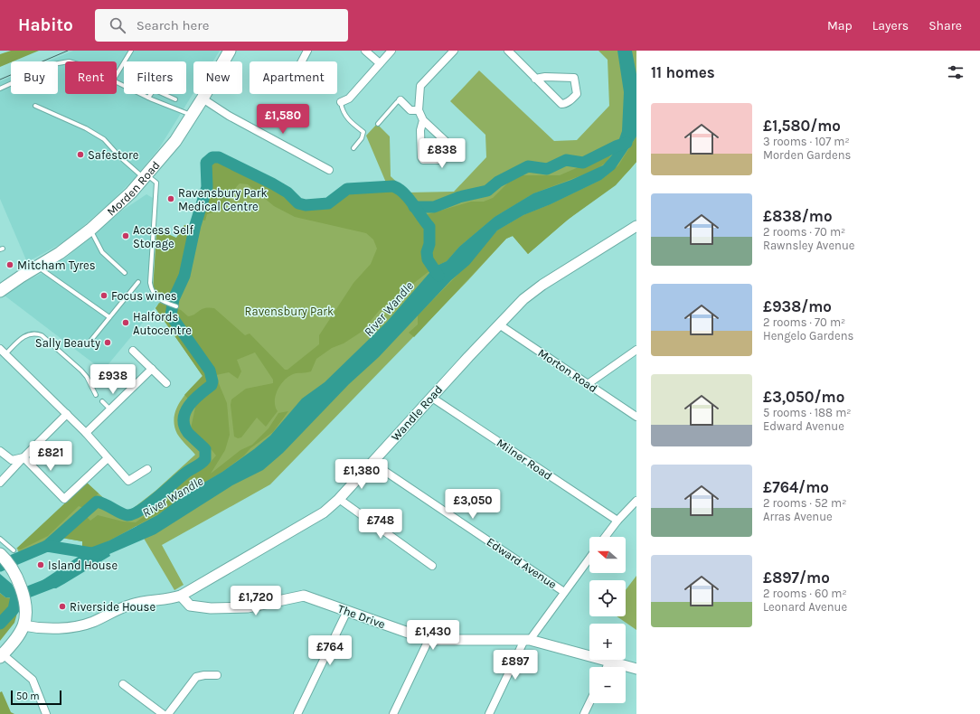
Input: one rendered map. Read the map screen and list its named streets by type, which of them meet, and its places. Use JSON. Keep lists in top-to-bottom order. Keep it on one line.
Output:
{"streets":{"main road":["Morden Road"],"street":["Morton Road","Wandle Road","Milner Road","Edward Avenue","The Drive"]},"crossings":[["Morton Road","Wandle Road"],["Wandle Road","Milner Road"],["Wandle Road","Edward Avenue"],["Wandle Road","The Drive"]],"water":["River Wandle"],"parks":["Ravensbury Park"],"places":["Safestore","Ravensbury Park Medical Centre","Access Self Storage","Mitcham Tyres","Focus wines","Halfords Autocentre","Sally Beauty","Island House","Riverside House"],"scale_bar":"50 m","north":"left","page":{"header":"Habito","search":"Search here","nav":["Map","Layers","Share"],"heading":"11 homes","chip":["Buy","Rent","Filters","New","Apartment"],"list":[{"name":"£1,580/mo","note":"3 rooms · 107 m² · Morden Gardens"},{"name":"£838/mo","note":"2 rooms · 70 m² · Rawnsley Avenue"},{"name":"£938/mo","note":"2 rooms · 70 m² · Hengelo Gardens"},{"name":"£3,050/mo","note":"5 rooms · 188 m² · Edward Avenue"},{"name":"£764/mo","note":"2 rooms · 52 m² · Arras Avenue"},{"name":"£897/mo","note":"2 rooms · 60 m² · Leonard Avenue"}],"price":["£1,580","£838","£938","£821","£1,380","£3,050","£748","£1,720","£1,430","£764","£897"],"map_buttons":["+","−"],"scale":"50 m"}}
